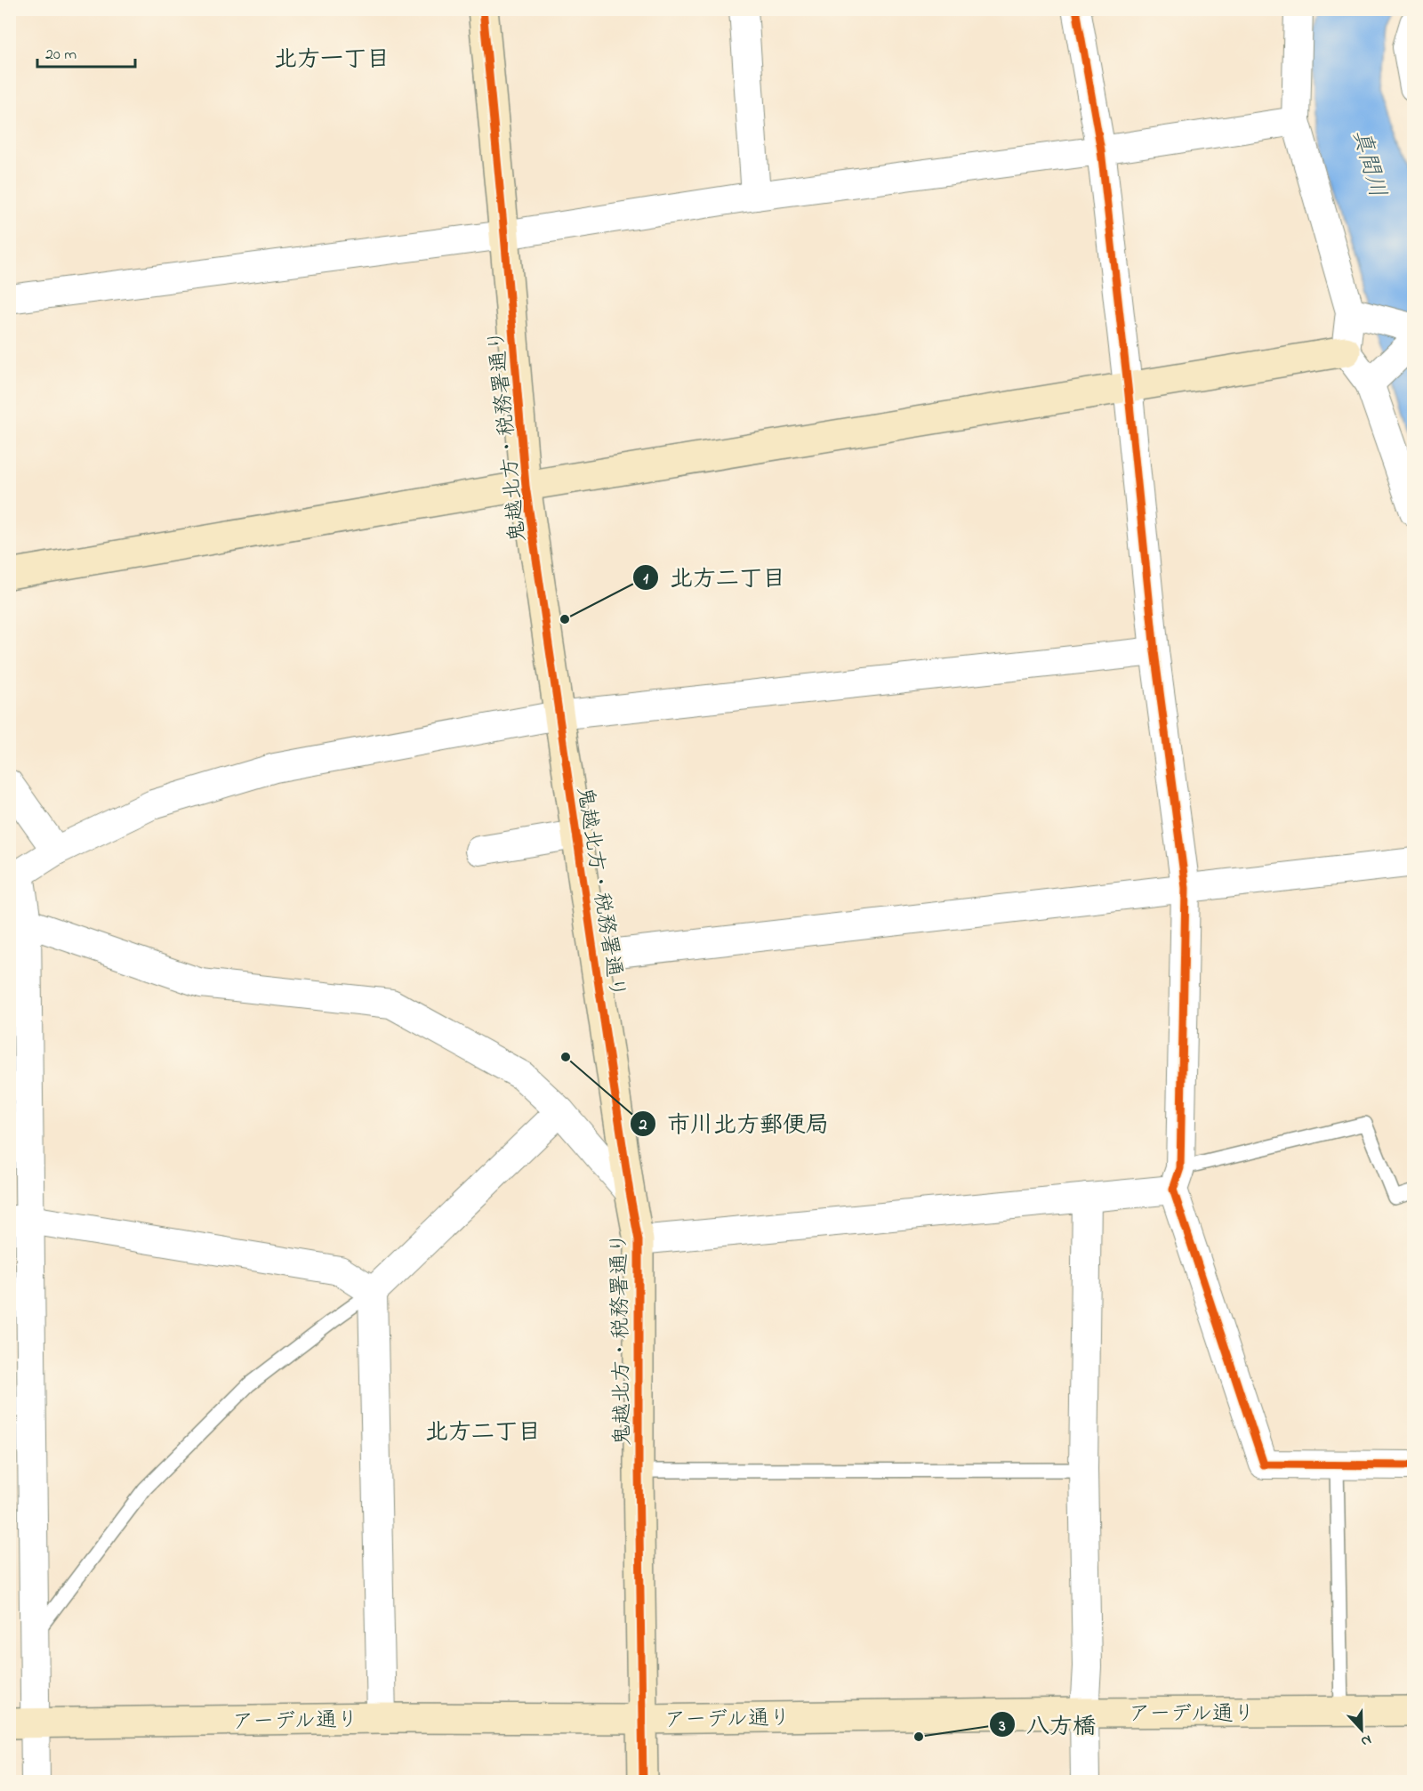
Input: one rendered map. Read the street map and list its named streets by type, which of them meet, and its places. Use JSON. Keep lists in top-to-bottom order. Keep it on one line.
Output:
{"streets":{"street":["鬼越北方・税務署通り","アーデル通り"]},"crossings":[["鬼越北方・税務署通り","アーデル通り"]],"districts":["北方一丁目","北方二丁目"],"water":["真間川"],"places":["北方二丁目","市川北方郵便局","八方橋"],"scale_bar":"20 m","north":"bottom"}
